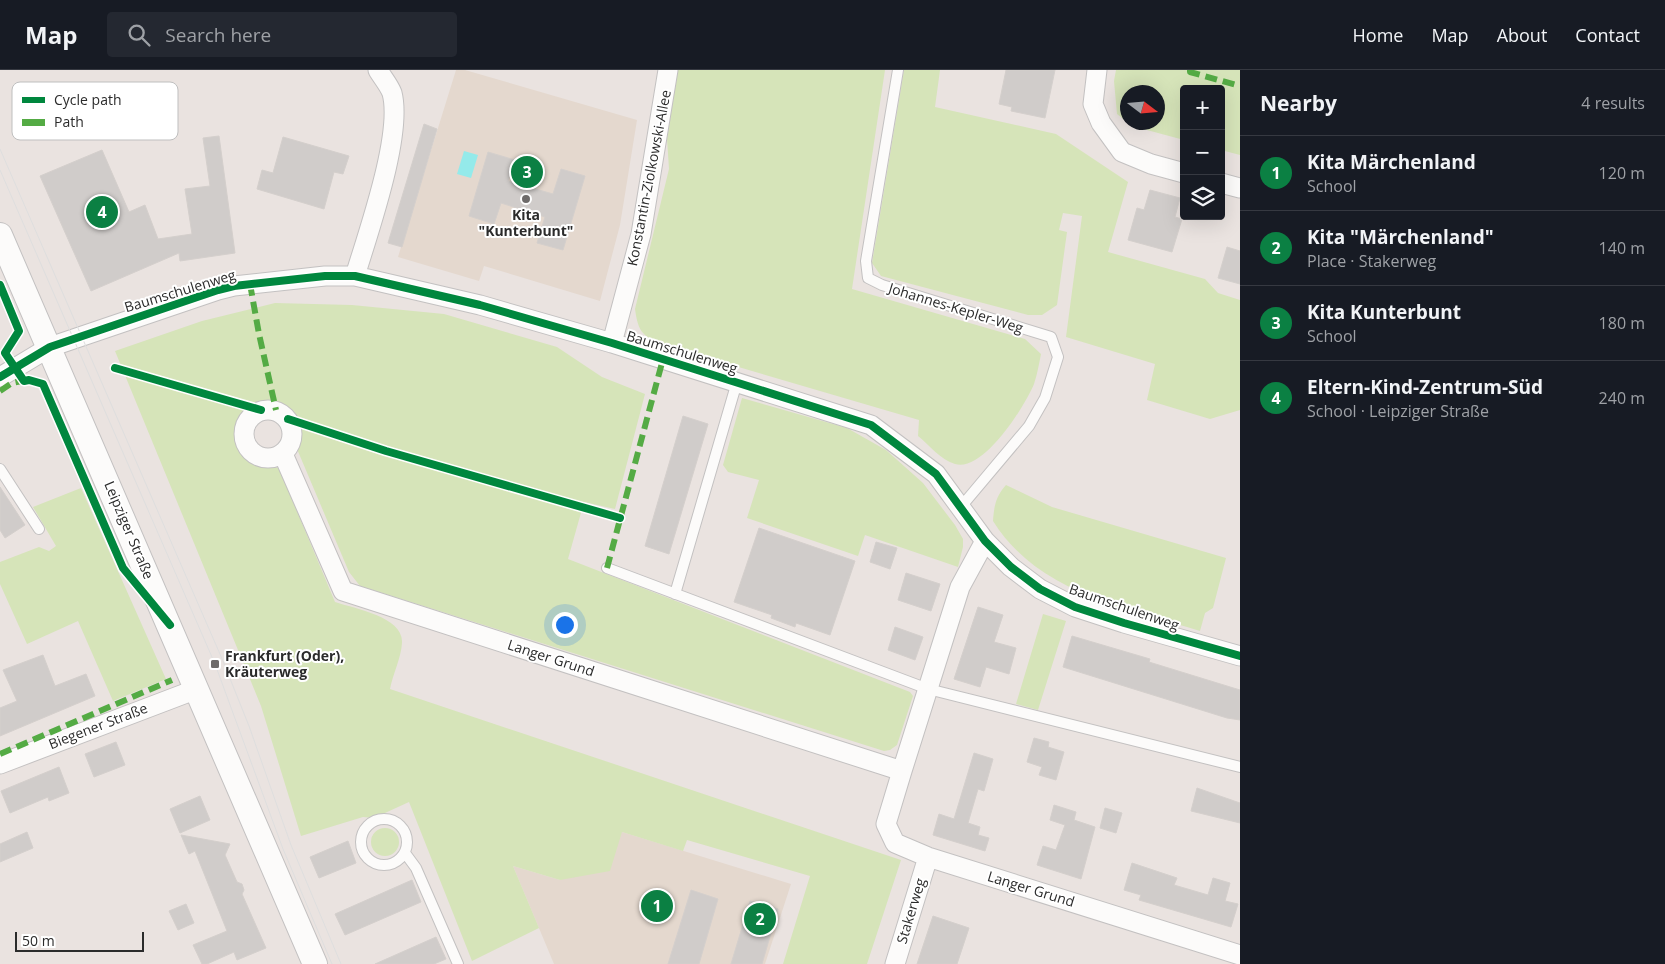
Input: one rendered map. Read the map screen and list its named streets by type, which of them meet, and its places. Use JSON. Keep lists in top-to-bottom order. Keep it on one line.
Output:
{"streets":{"street":["Konstantin-Ziolkowski-Allee","Baumschulenweg","Leipziger Straße","Langer Grund","Biegener Straße","Stakerweg"],"lane":["Johannes-Kepler-Weg"]},"crossings":[["Konstantin-Ziolkowski-Allee","Baumschulenweg"],["Baumschulenweg","Johannes-Kepler-Weg"],["Baumschulenweg","Leipziger Straße"],["Leipziger Straße","Biegener Straße"],["Langer Grund","Stakerweg"]],"places":{"other":["Kita \"Kunterbunt\""],"transit":["Frankfurt (Oder), Kräuterweg"]},"legend":["Cycle path","Path"],"scale_bar":"50 m","north":"right","page":{"header":"Map","search":"Search here","nav":["Home","Map","About","Contact"],"heading":["Nearby","4 results"],"map_buttons":["+","−"],"list":[{"mark":"1","name":"Kita Märchenland","note":"School","value":"120 m"},{"mark":"2","name":"Kita \"Märchenland\"","note":"Place · Stakerweg","value":"140 m"},{"mark":"3","name":"Kita Kunterbunt","note":"School","value":"180 m"},{"mark":"4","name":"Eltern-Kind-Zentrum-Süd","note":"School · Leipziger Straße","value":"240 m"}],"pins":["3","4","1","2"],"scale":"50 m"}}
